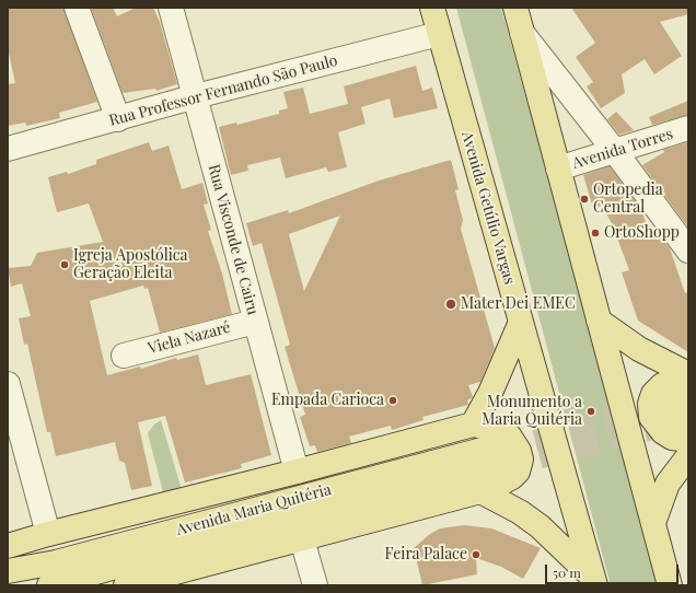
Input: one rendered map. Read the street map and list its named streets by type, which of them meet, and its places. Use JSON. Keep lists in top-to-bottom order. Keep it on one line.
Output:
{"streets":{"main road":["Avenida Getúlio Vargas","Avenida Maria Quitéria"],"street":["Rua Professor Fernando São Paulo","Avenida Torres","Rua Visconde de Cairu","Viela Nazaré"]},"crossings":[["Rua Professor Fernando São Paulo","Avenida Getúlio Vargas"],["Rua Professor Fernando São Paulo","Rua Visconde de Cairu"],["Rua Visconde de Cairu","Viela Nazaré"]],"places":["Ortopedia Central","OrtoShopp","Igreja Apostólica Geração Eleita","Mater Dei EMEC","Empada Carioca","Monumento a Maria Quitéria","Feira Palace"],"scale_bar":"50 m"}
